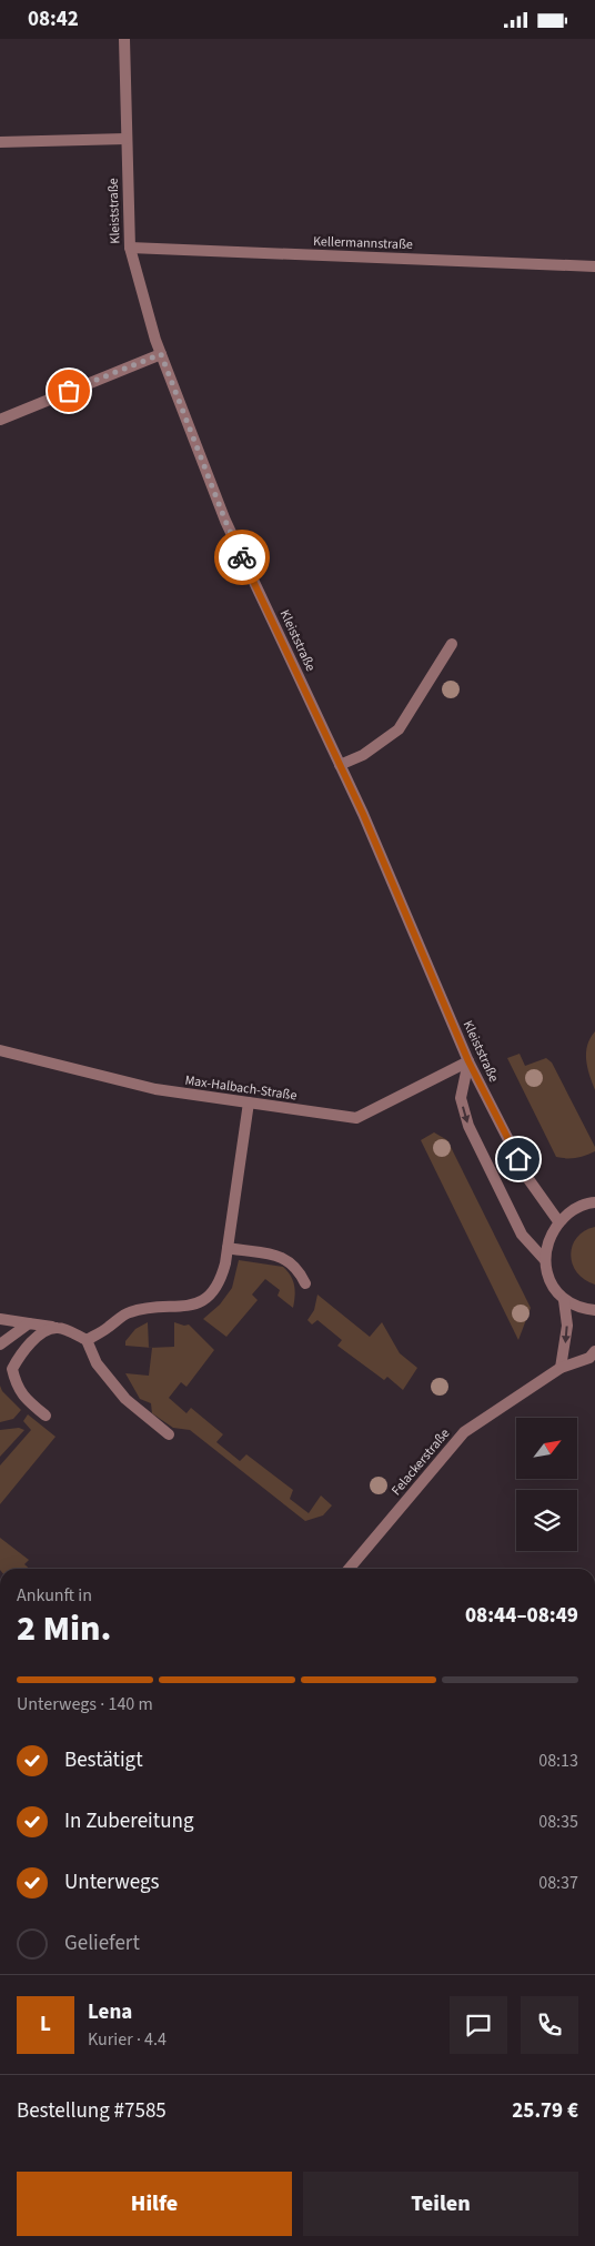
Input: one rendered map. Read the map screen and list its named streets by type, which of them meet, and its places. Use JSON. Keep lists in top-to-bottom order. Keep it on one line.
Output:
{"streets":{"street":["Kleiststraße","Kellermannstraße","Max-Halbach-Straße","Felackerstraße"]},"crossings":[["Kleiststraße","Kellermannstraße"],["Kleiststraße","Max-Halbach-Straße"]],"north":"top right","page":{"status":"08:42","heading":["2 Min.","Ankunft in","08:44–08:49"],"panel":["Lena","Kurier · 4.4","Bestellung #7585","25.79 €"],"bar":"Unterwegs · 140 m","list":[["Bestätigt","08:13"],["In Zubereitung","08:35"],["Unterwegs","08:37"],"Geliefert"],"round":"L","buttons":["Hilfe","Teilen"]}}
